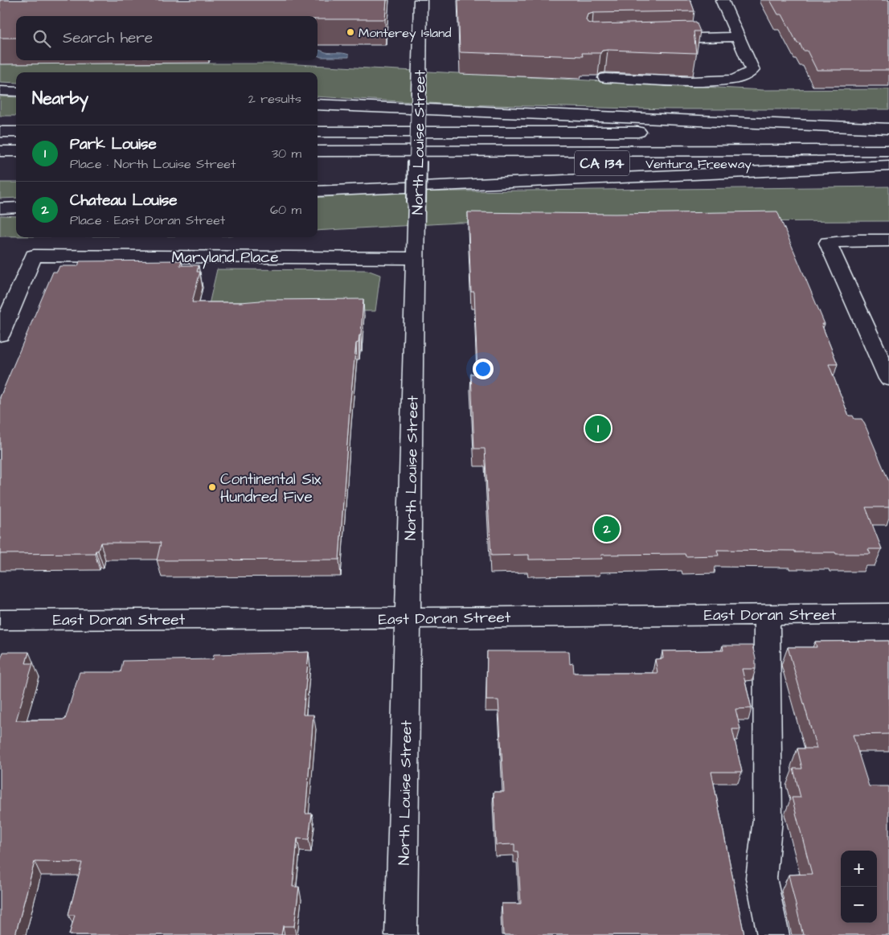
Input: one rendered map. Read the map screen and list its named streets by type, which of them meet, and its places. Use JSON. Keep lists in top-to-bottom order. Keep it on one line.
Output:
{"streets":{"main road":["North Louise Street","CA 134","Ventura Freeway","Maryland Place","East Doran Street"]},"crossings":[["North Louise Street","Maryland Place"],["North Louise Street","East Doran Street"]],"places":["Monterey Island","Continental Six Hundred Five"],"page":{"search":"Search here","heading":["Nearby","2 results"],"list":[{"mark":"1","name":"Park Louise","note":"Place · North Louise Street","value":"30 m"},{"mark":"2","name":"Chateau Louise","note":"Place · East Doran Street","value":"60 m"}],"pins":["1","2"],"map_buttons":["+","−"]}}
